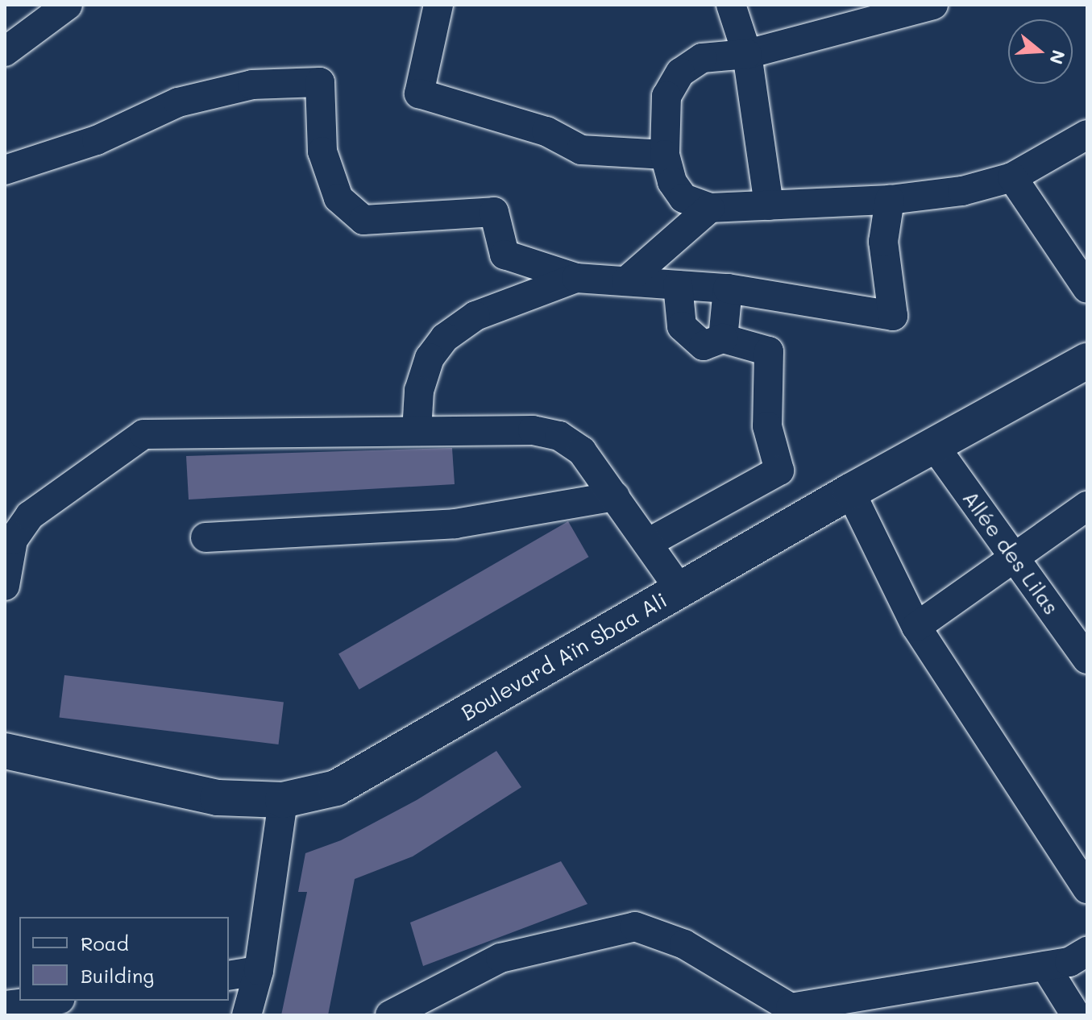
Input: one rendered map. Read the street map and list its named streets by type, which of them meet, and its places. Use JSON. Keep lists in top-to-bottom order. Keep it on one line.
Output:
{"streets":{"main road":["Boulevard Aïn Sbaa Ali"],"street":["Allée des Lilas"]},"crossings":[["Allée des Lilas","Boulevard Aïn Sbaa Ali"]],"legend":["Road","Building"],"north":"right"}
